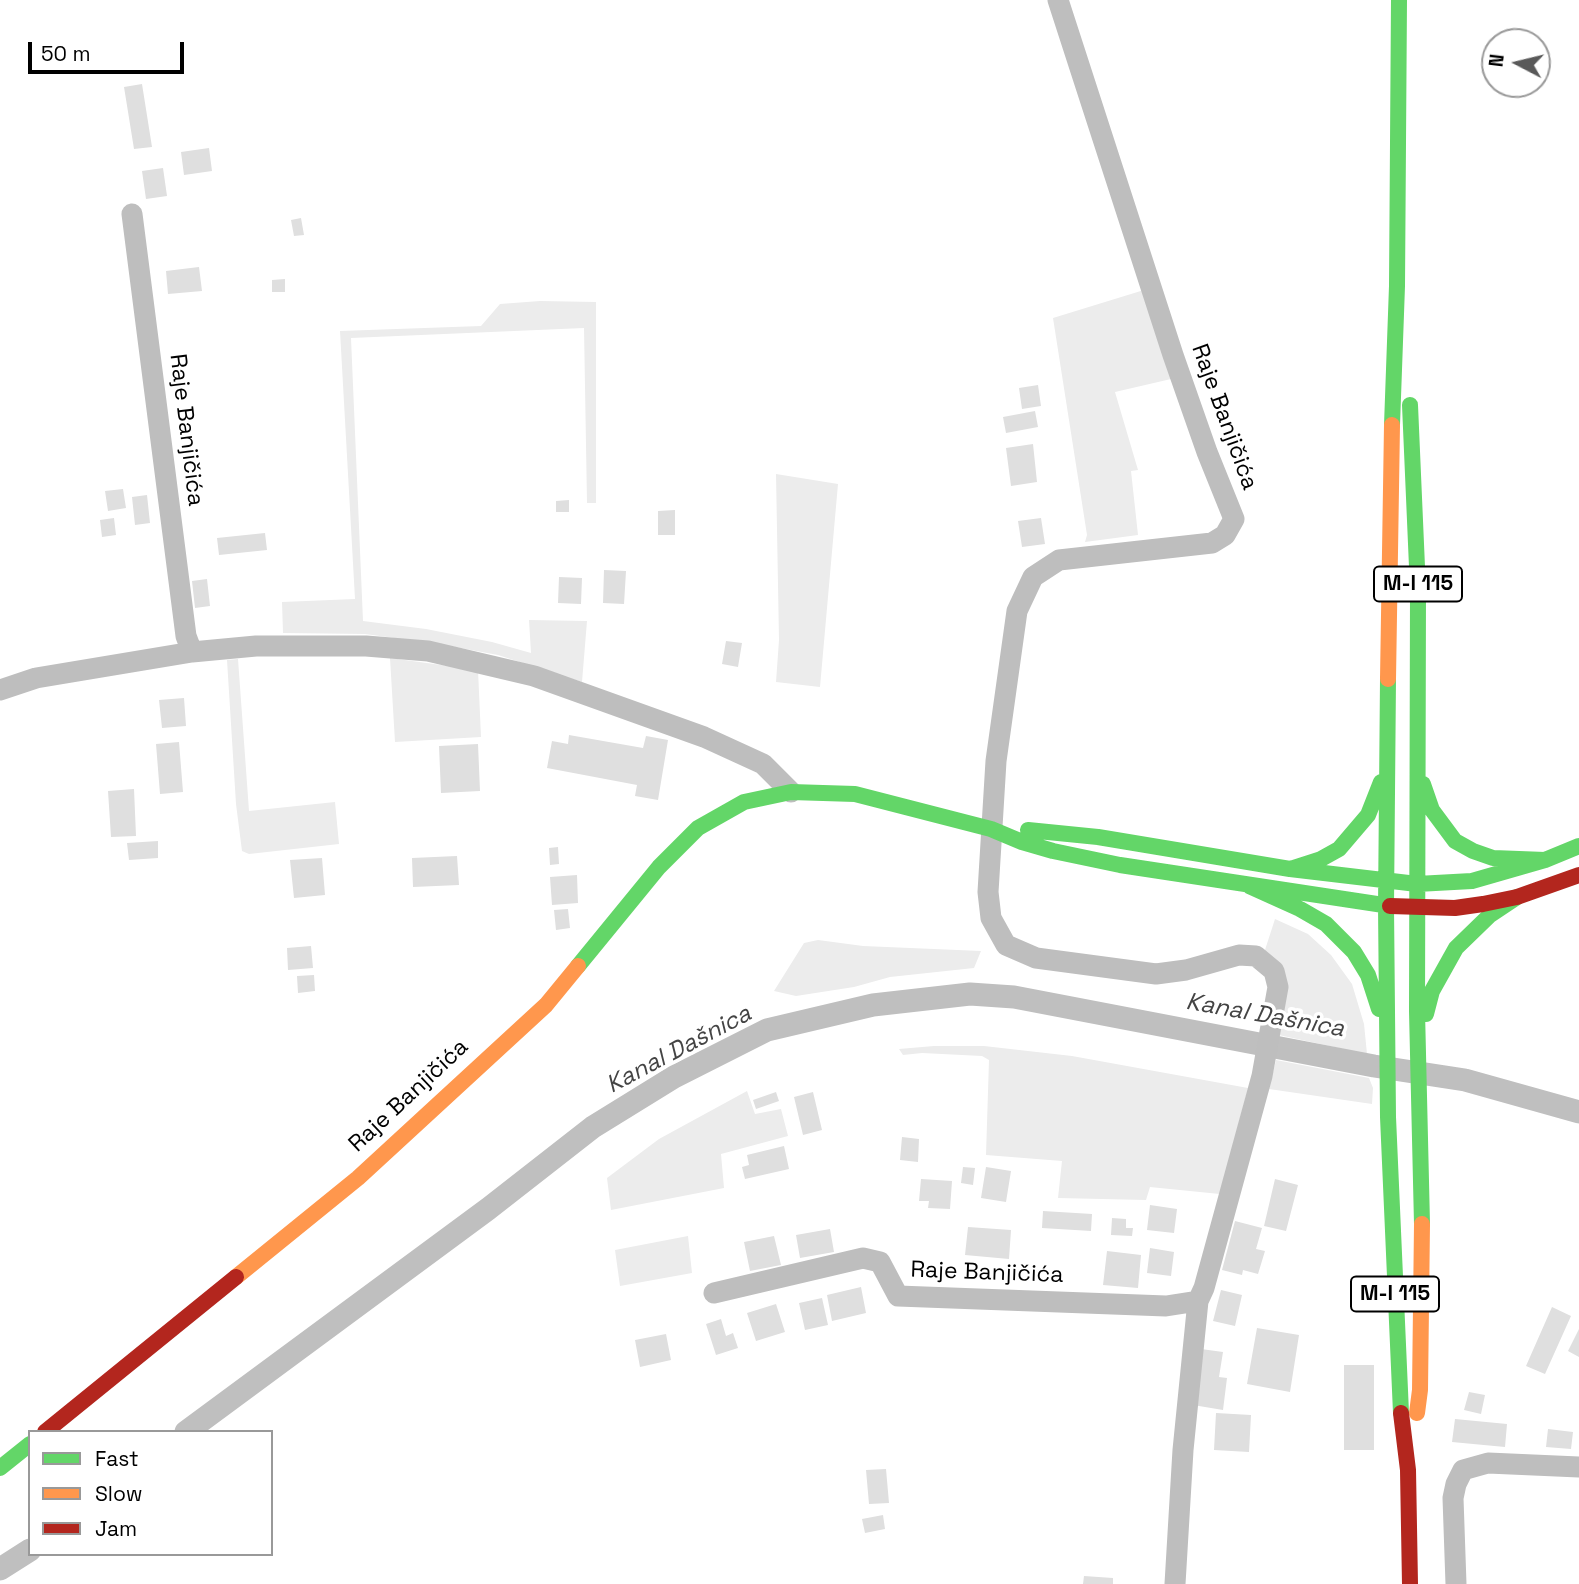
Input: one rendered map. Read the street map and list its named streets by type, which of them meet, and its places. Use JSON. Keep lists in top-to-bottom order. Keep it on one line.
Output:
{"streets":{"main road":["Raje Banjičića","M-I 115"]},"water":["Kanal Dašnica"],"legend":["Fast","Slow","Jam"],"scale_bar":"50 m","north":"left"}
